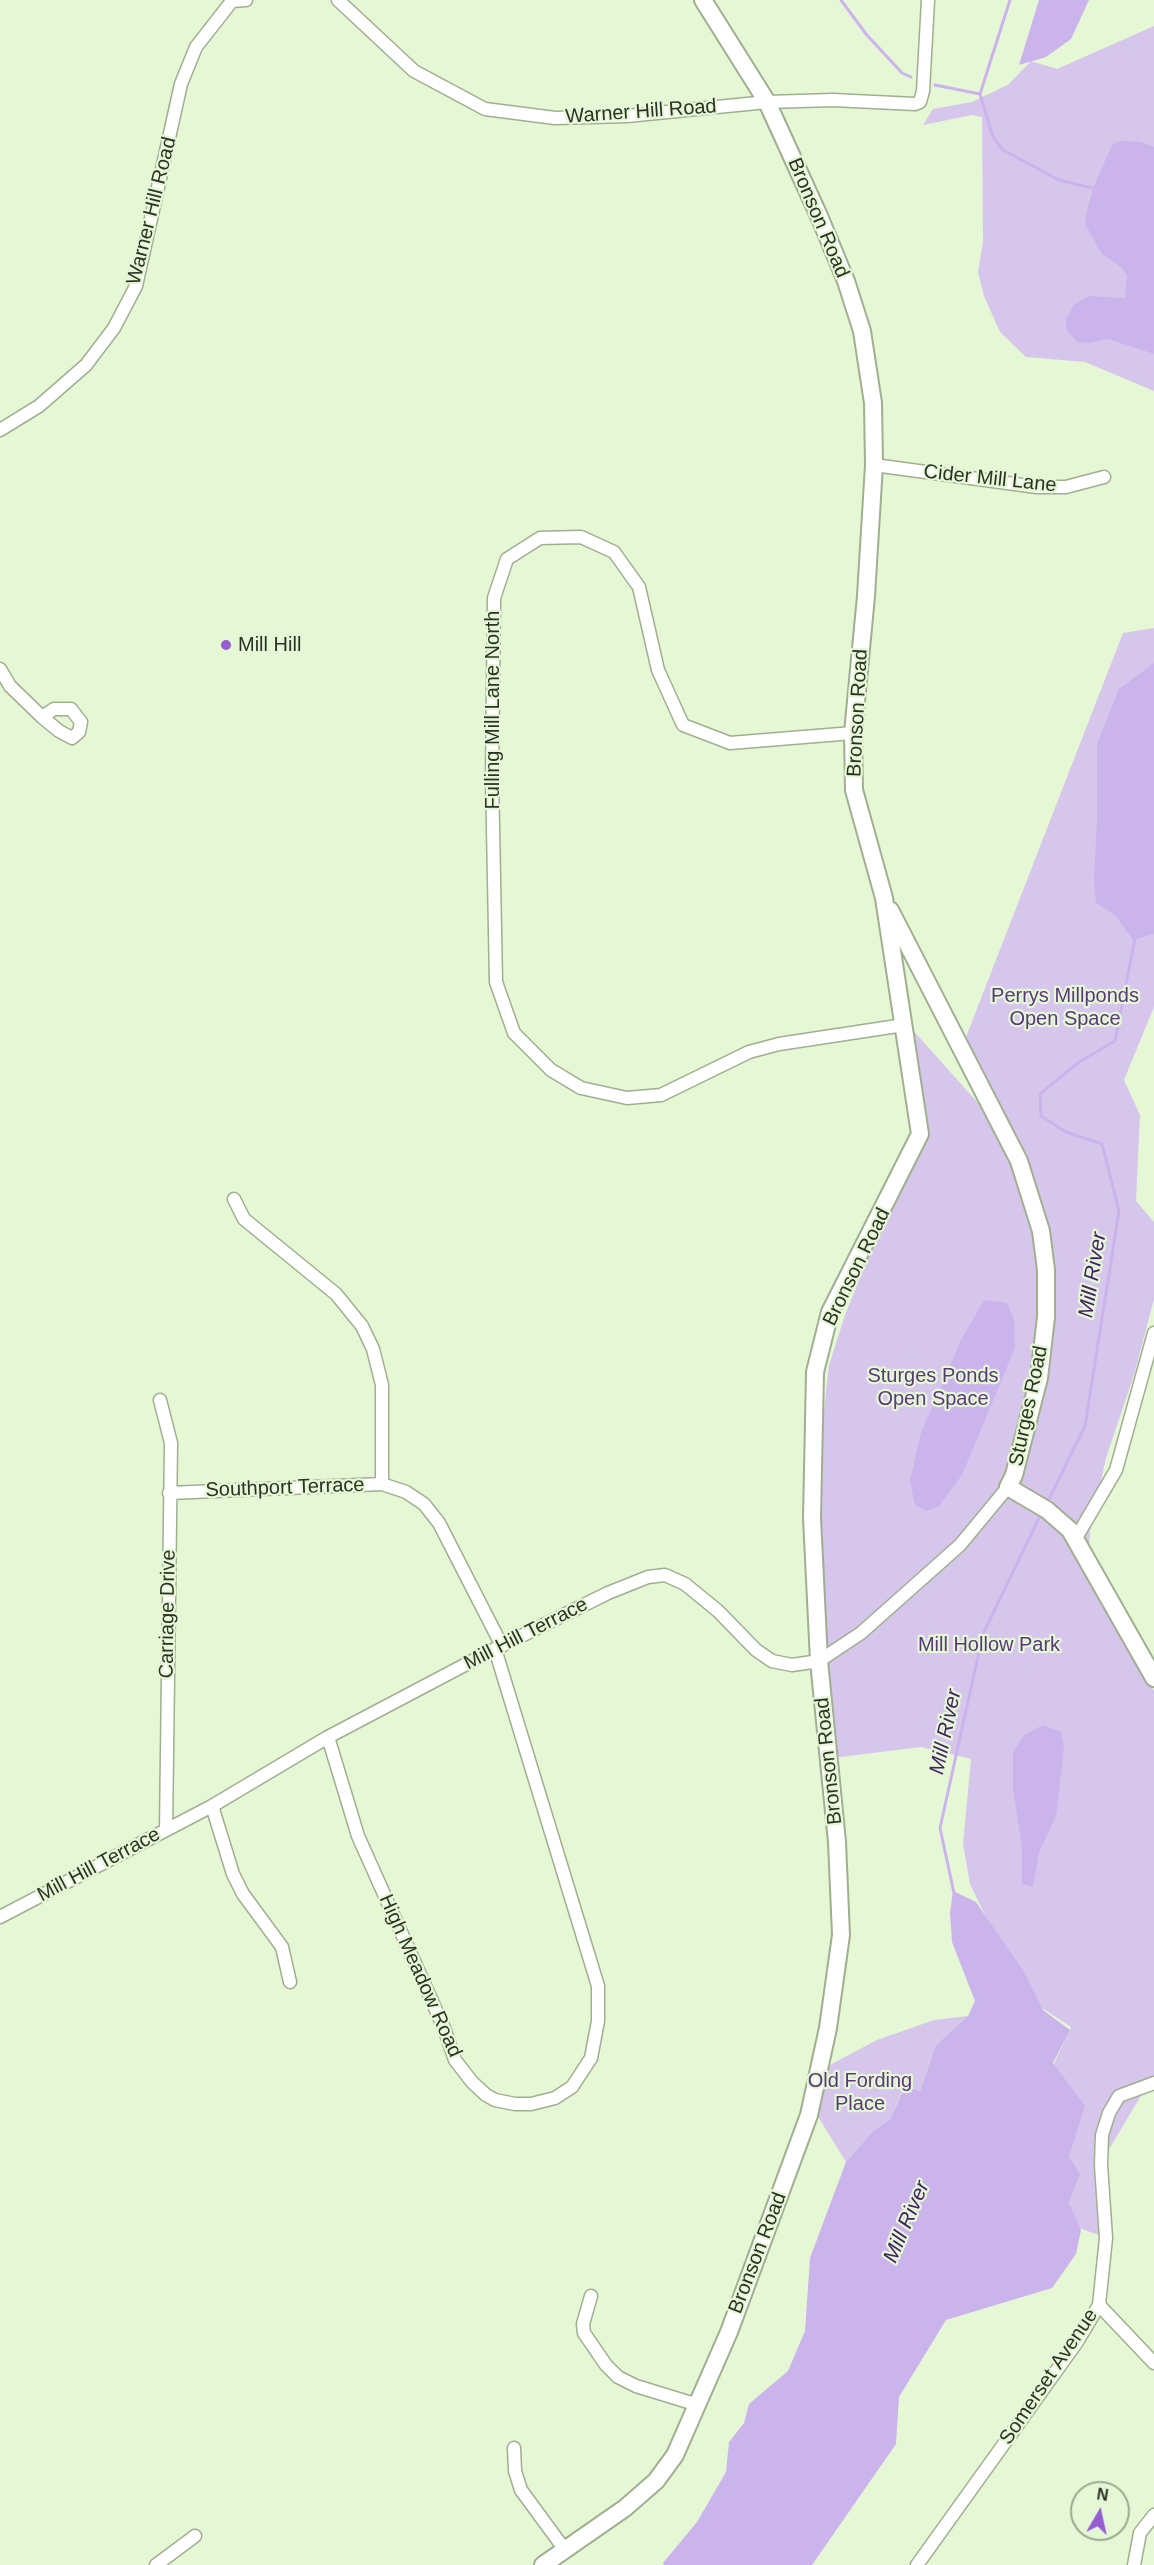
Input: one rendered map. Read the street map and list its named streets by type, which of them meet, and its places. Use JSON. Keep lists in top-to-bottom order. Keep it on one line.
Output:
{"streets":{"main road":["Bronson Road","Sturges Road"],"street":["Warner Hill Road","Cider Mill Lane","Fulling Mill Lane North","Southport Terrace","Carriage Drive","Mill Hill Terrace","High Meadow Road","Somerset Avenue"]},"crossings":[["Warner Hill Road","Bronson Road"],["Bronson Road","Cider Mill Lane"],["Bronson Road","Fulling Mill Lane North"],["Bronson Road","Sturges Road"],["Bronson Road","Mill Hill Terrace"],["Sturges Road","Mill Hill Terrace"],["Southport Terrace","Carriage Drive"],["Southport Terrace","High Meadow Road"],["Carriage Drive","Mill Hill Terrace"],["Mill Hill Terrace","High Meadow Road"]],"water":["Mill River"],"parks":["Perrys Millponds Open Space","Sturges Ponds Open Space","Mill Hollow Park","Old Fording Place"],"places":["Mill Hill"],"north":"top"}
